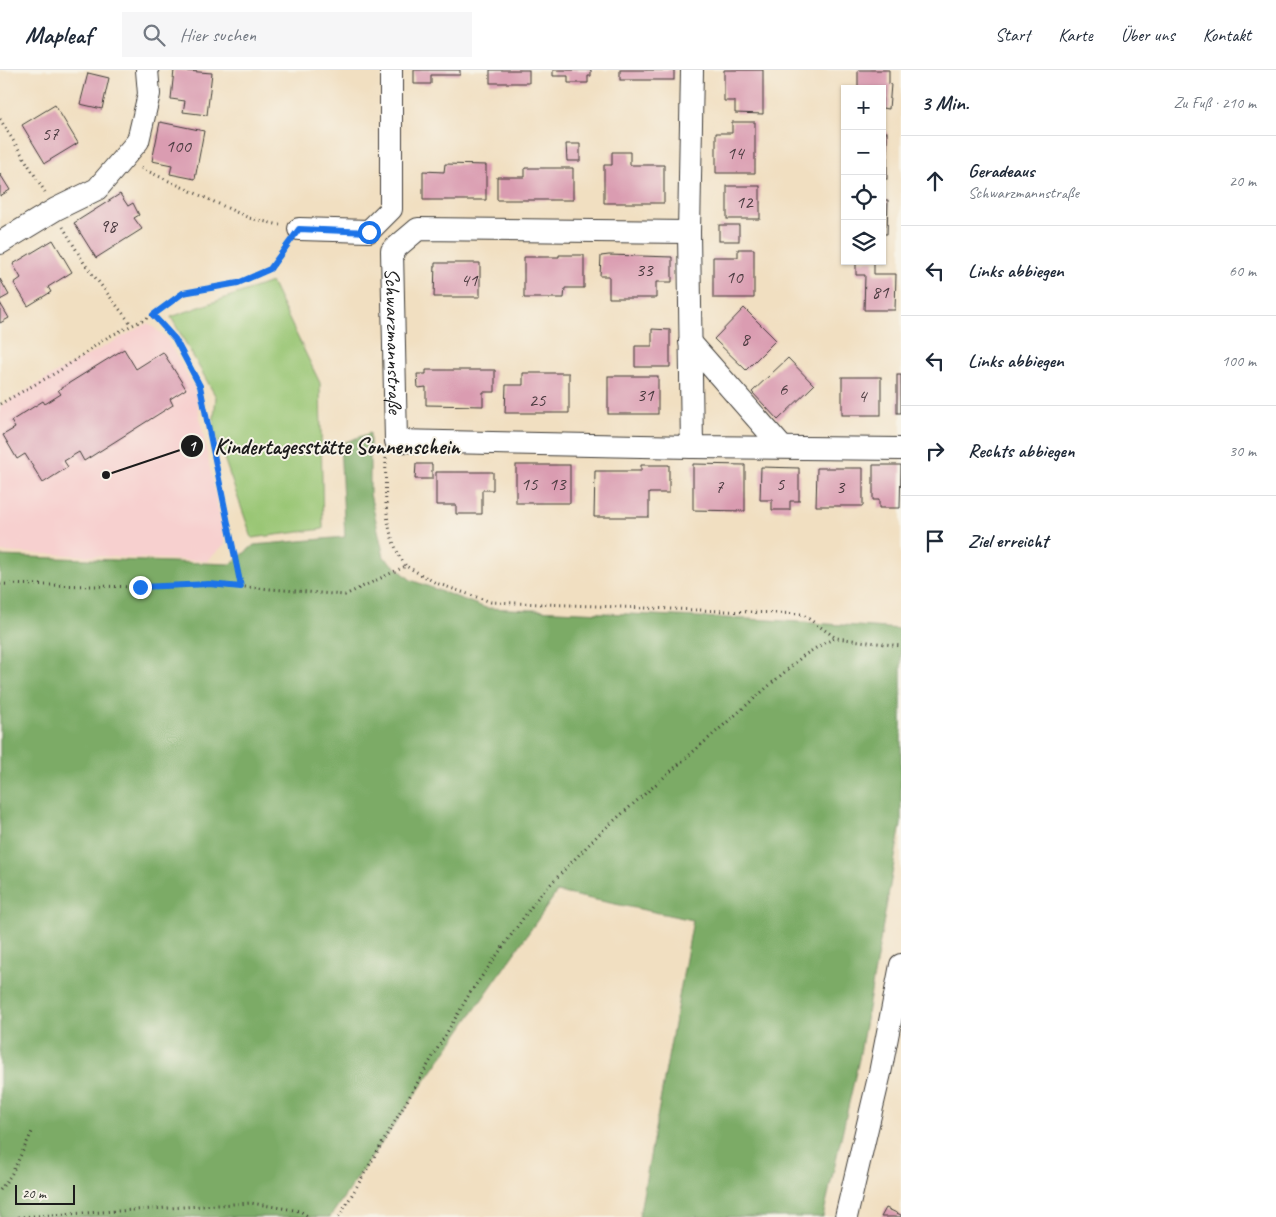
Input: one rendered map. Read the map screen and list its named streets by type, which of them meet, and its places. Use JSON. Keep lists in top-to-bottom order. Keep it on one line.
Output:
{"streets":{"street":["Schwarzmannstraße"]},"places":["Kindertagesstätte Sonnenschein"],"house_numbers":["57","100","14","12","98","33","10","41","81","8","6","31","4","25","15","13","5","7","3"],"scale_bar":"20 m","page":{"header":"Mapleaf","search":"Hier suchen","nav":["Start","Karte","Über uns","Kontakt"],"heading":["3 Min.","Zu Fuß · 210 m"],"map_buttons":["+","−"],"list":[["Geradeaus","Schwarzmannstraße","20 m"],["Links abbiegen","60 m"],["Links abbiegen","100 m"],["Rechts abbiegen","30 m"],"Ziel erreicht"],"scale":"20 m"}}
